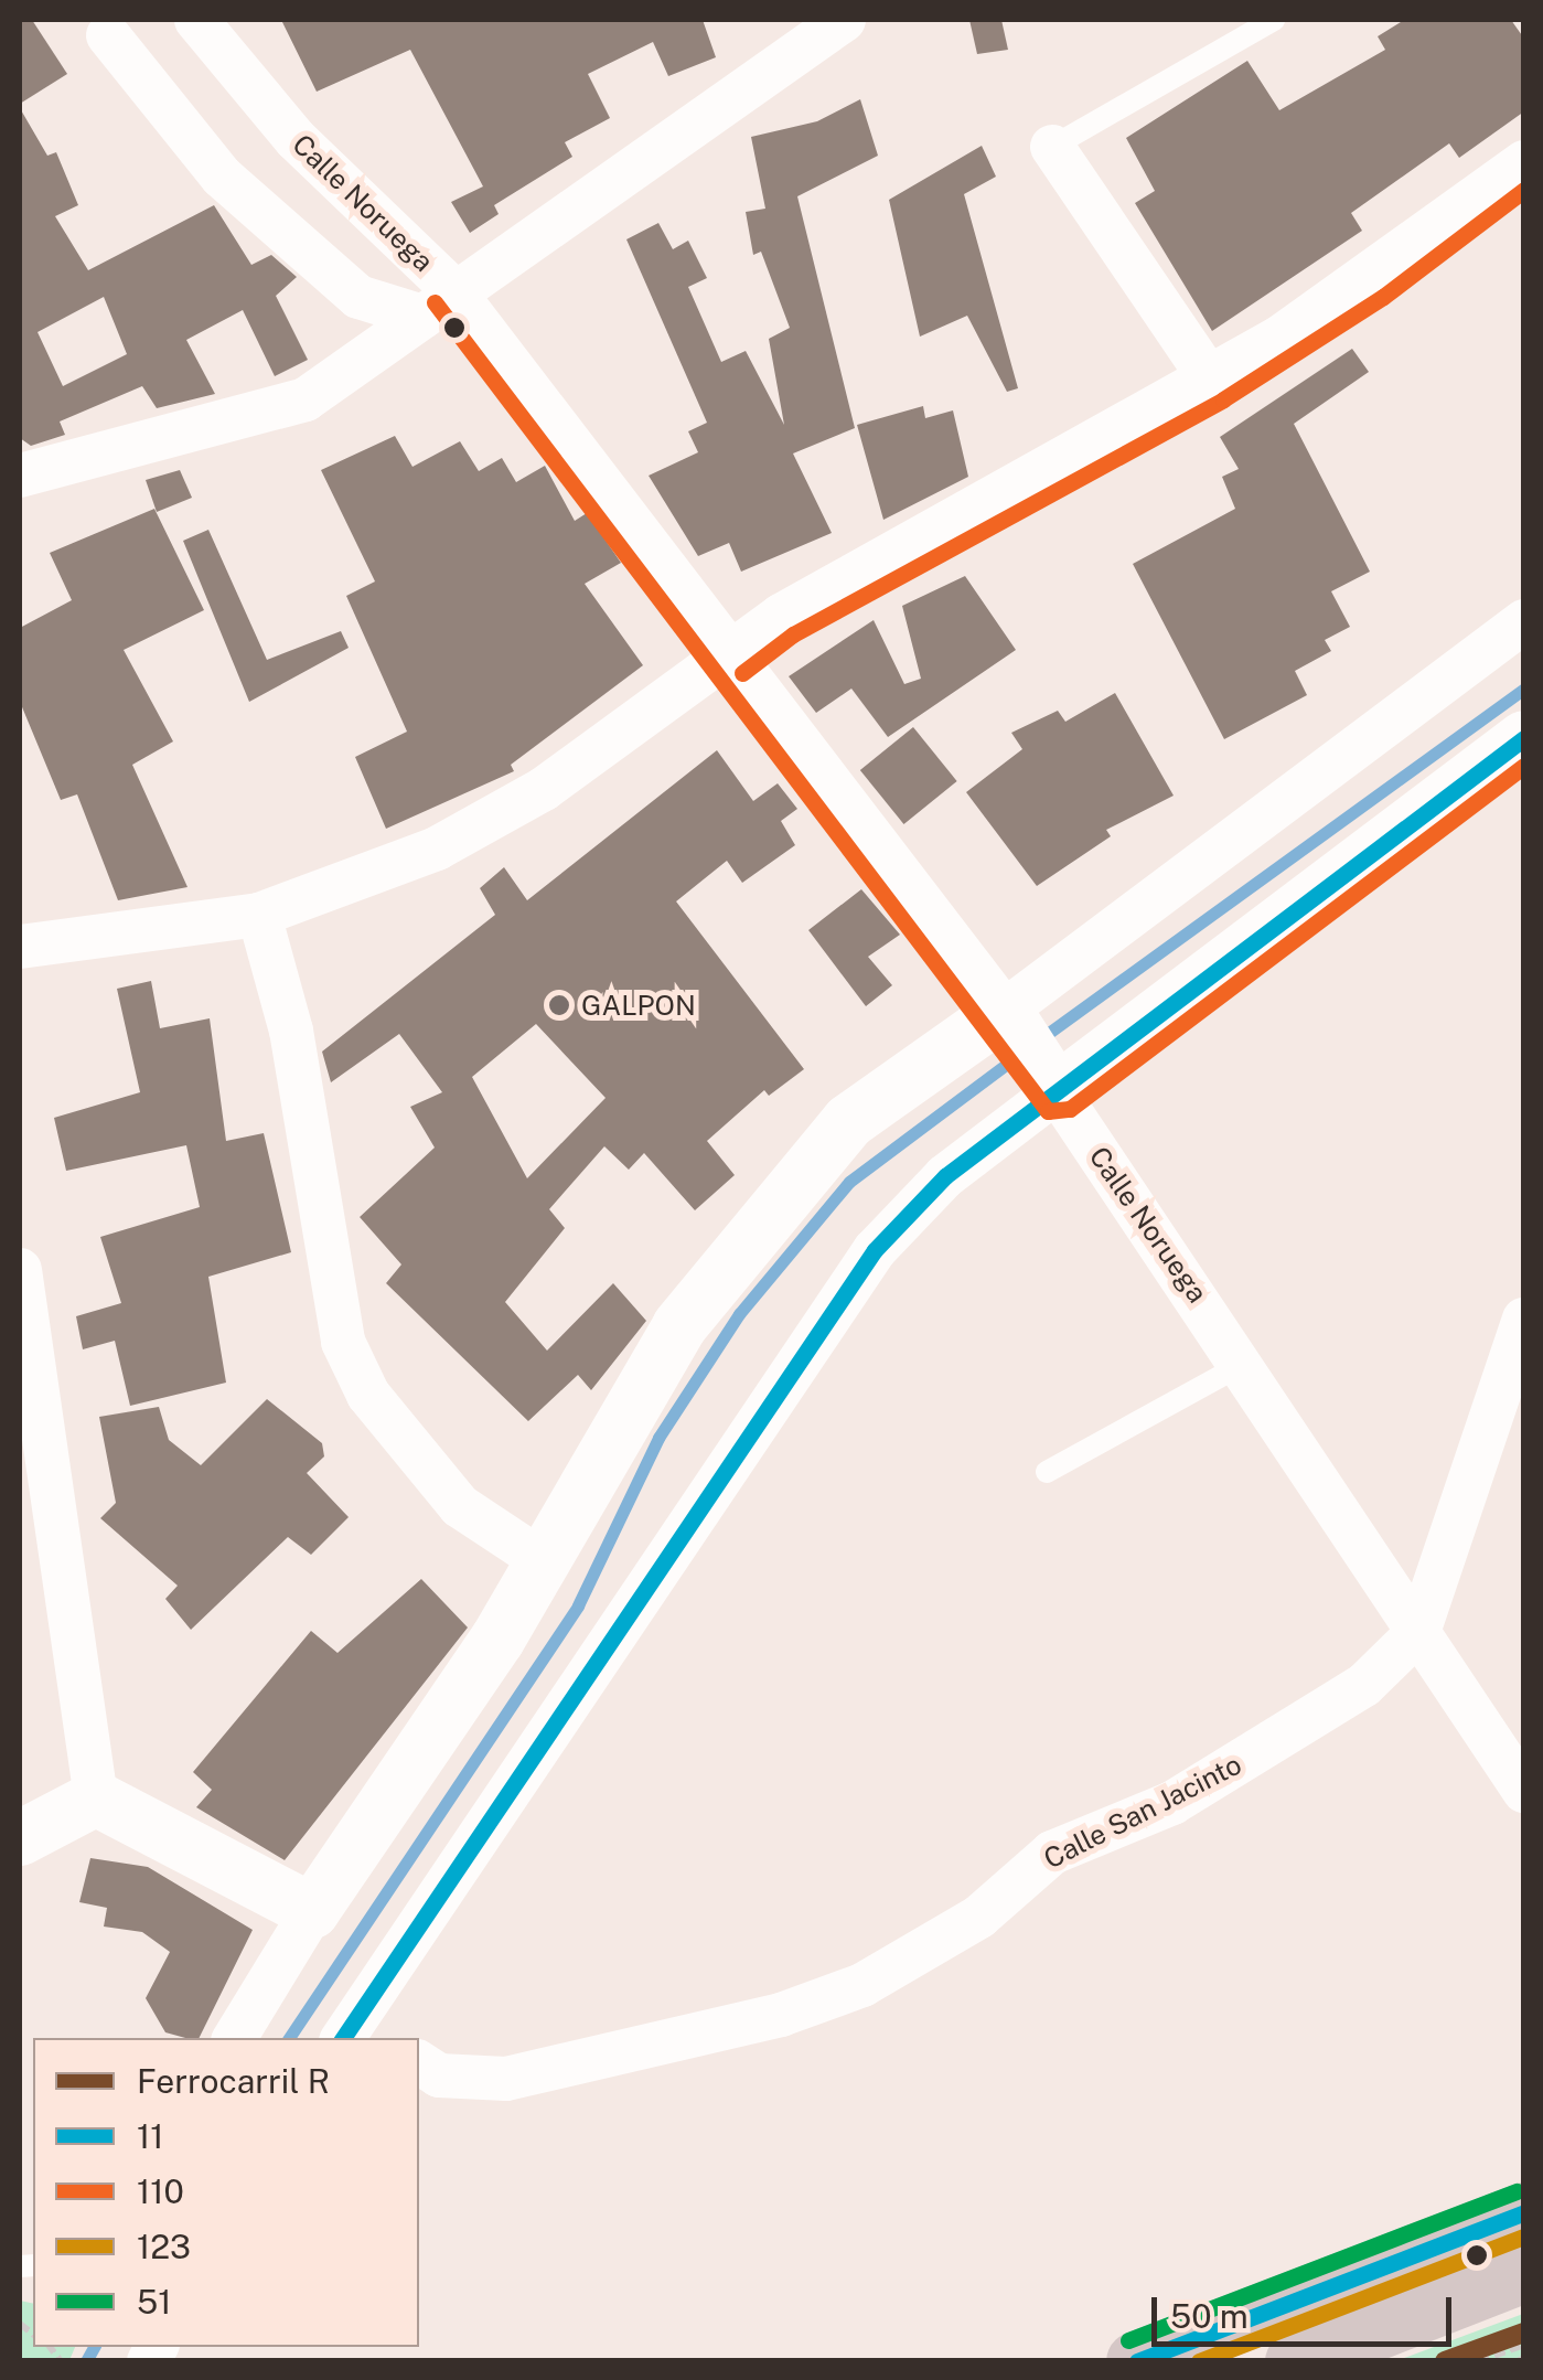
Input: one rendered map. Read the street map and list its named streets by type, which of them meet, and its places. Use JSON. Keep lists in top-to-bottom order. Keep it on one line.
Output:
{"streets":{"street":["Calle Noruega","Calle San Jacinto"]},"crossings":[["Calle Noruega","Calle San Jacinto"]],"places":["GALPON"],"lines":["transit line 110","transit line 11","transit line 51","transit line 123","rail line R"],"legend":["Ferrocarril R","11","110","123","51"],"scale_bar":"50 m"}
